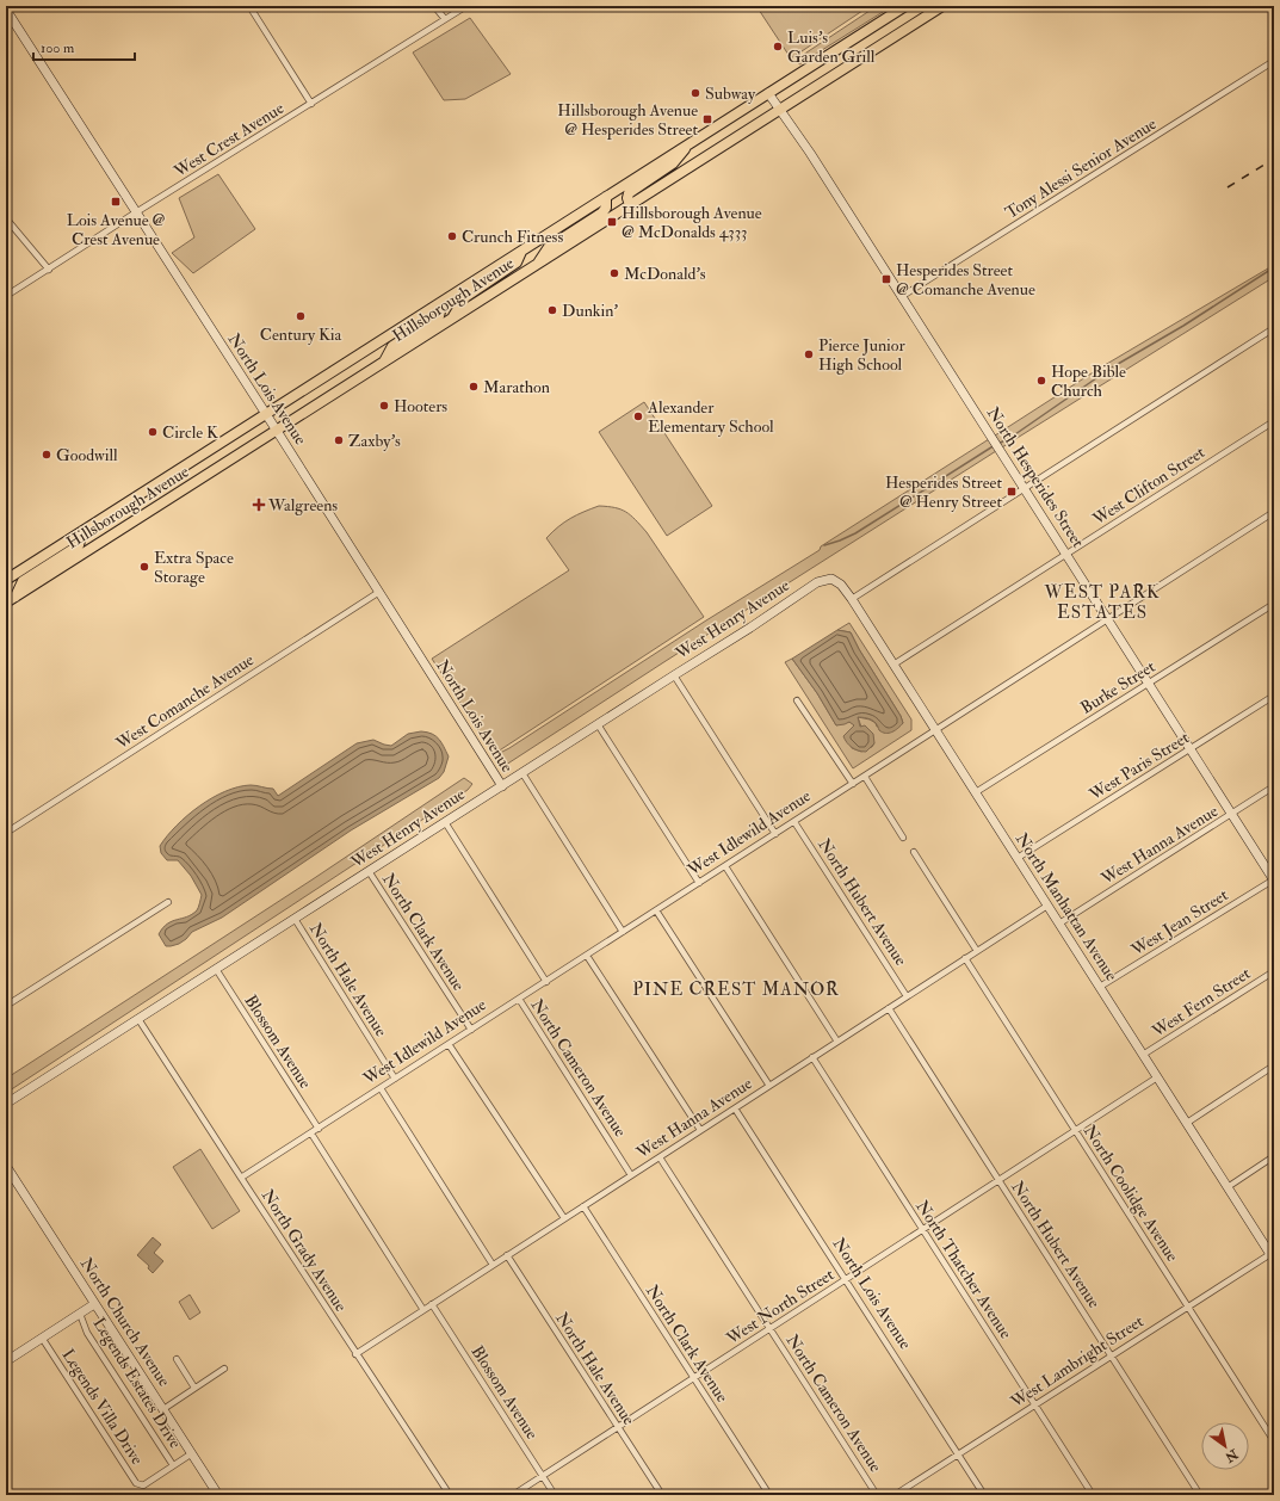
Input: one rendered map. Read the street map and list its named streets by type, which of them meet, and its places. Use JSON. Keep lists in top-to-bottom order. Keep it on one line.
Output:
{"streets":{"main road":["Hillsborough Avenue"],"street":["West Crest Avenue","Tony Alessi Senior Avenue","North Lois Avenue","North Hesperides Street","West Clifton Street","West Henry Avenue","Burke Street","West Comanche Avenue","West Paris Street","West Idlewild Avenue","West Hanna Avenue","North Hubert Avenue","North Manhattan Avenue","West Jean Street","North Clark Avenue","North Hale Avenue","West Fern Street","Blossom Avenue","North Cameron Avenue","North Coolidge Avenue","North Grady Avenue","North Thatcher Avenue","West North Street","North Church Avenue","West Lambright Street","Legends Estates Drive","Legends Villa Drive"]},"crossings":[["West Crest Avenue","North Lois Avenue"],["Tony Alessi Senior Avenue","North Hesperides Street"],["Hillsborough Avenue","North Lois Avenue"],["Hillsborough Avenue","North Hesperides Street"],["North Lois Avenue","West Henry Avenue"],["North Lois Avenue","West Comanche Avenue"],["North Lois Avenue","West Idlewild Avenue"],["North Lois Avenue","West Hanna Avenue"],["North Lois Avenue","West North Street"],["North Lois Avenue","West Lambright Street"],["North Hesperides Street","West Clifton Street"],["North Hesperides Street","Burke Street"],["North Hesperides Street","West Paris Street"],["North Hesperides Street","West Idlewild Avenue"],["North Hesperides Street","West Hanna Avenue"],["North Hesperides Street","West Jean Street"],["West Clifton Street","North Manhattan Avenue"],["West Henry Avenue","North Manhattan Avenue"],["West Henry Avenue","North Clark Avenue"],["West Henry Avenue","North Hale Avenue"],["West Henry Avenue","Blossom Avenue"],["West Henry Avenue","North Cameron Avenue"],["West Henry Avenue","North Grady Avenue"],["Burke Street","North Manhattan Avenue"],["West Paris Street","North Manhattan Avenue"],["West Idlewild Avenue","North Hubert Avenue"],["West Idlewild Avenue","North Manhattan Avenue"],["West Idlewild Avenue","North Clark Avenue"],["West Idlewild Avenue","North Hale Avenue"],["West Idlewild Avenue","Blossom Avenue"],["West Idlewild Avenue","North Cameron Avenue"],["West Idlewild Avenue","North Grady Avenue"],["West Hanna Avenue","North Hubert Avenue"],["West Hanna Avenue","North Manhattan Avenue"],["West Hanna Avenue","North Clark Avenue"],["West Hanna Avenue","North Hale Avenue"],["West Hanna Avenue","Blossom Avenue"],["West Hanna Avenue","North Cameron Avenue"],["West Hanna Avenue","North Coolidge Avenue"],["West Hanna Avenue","North Grady Avenue"],["West Hanna Avenue","North Thatcher Avenue"],["North Hubert Avenue","West North Street"],["North Hubert Avenue","West Lambright Street"],["North Manhattan Avenue","West Jean Street"],["North Manhattan Avenue","West Fern Street"],["North Manhattan Avenue","West North Street"],["North Manhattan Avenue","West Lambright Street"],["North Clark Avenue","West North Street"],["North Hale Avenue","West North Street"],["Blossom Avenue","West North Street"],["North Cameron Avenue","West North Street"],["North Coolidge Avenue","West North Street"],["North Coolidge Avenue","West Lambright Street"],["North Thatcher Avenue","West North Street"],["North Thatcher Avenue","West Lambright Street"],["North Church Avenue","Legends Villa Drive"],["Legends Estates Drive","Legends Villa Drive"]],"districts":["WEST PARK ESTATES","PINE CREST MANOR"],"places":{"other":["Luis's Garden Grill","Subway","Crunch Fitness","McDonald's","Dunkin'","Century Kia","Pierce Junior High School","Hope Bible Church","Marathon","Hooters","Alexander Elementary School","Circle K","Zaxby's","Goodwill","Extra Space Storage"],"transit":["Hillsborough Avenue @ Hesperides Street","Lois Avenue @ Crest Avenue","Hillsborough Avenue @ McDonalds 4333","Hesperides Street @ Comanche Avenue","Hesperides Street @ Henry Street"],"health":["Walgreens"]},"scale_bar":"100 m","north":"bottom right"}
